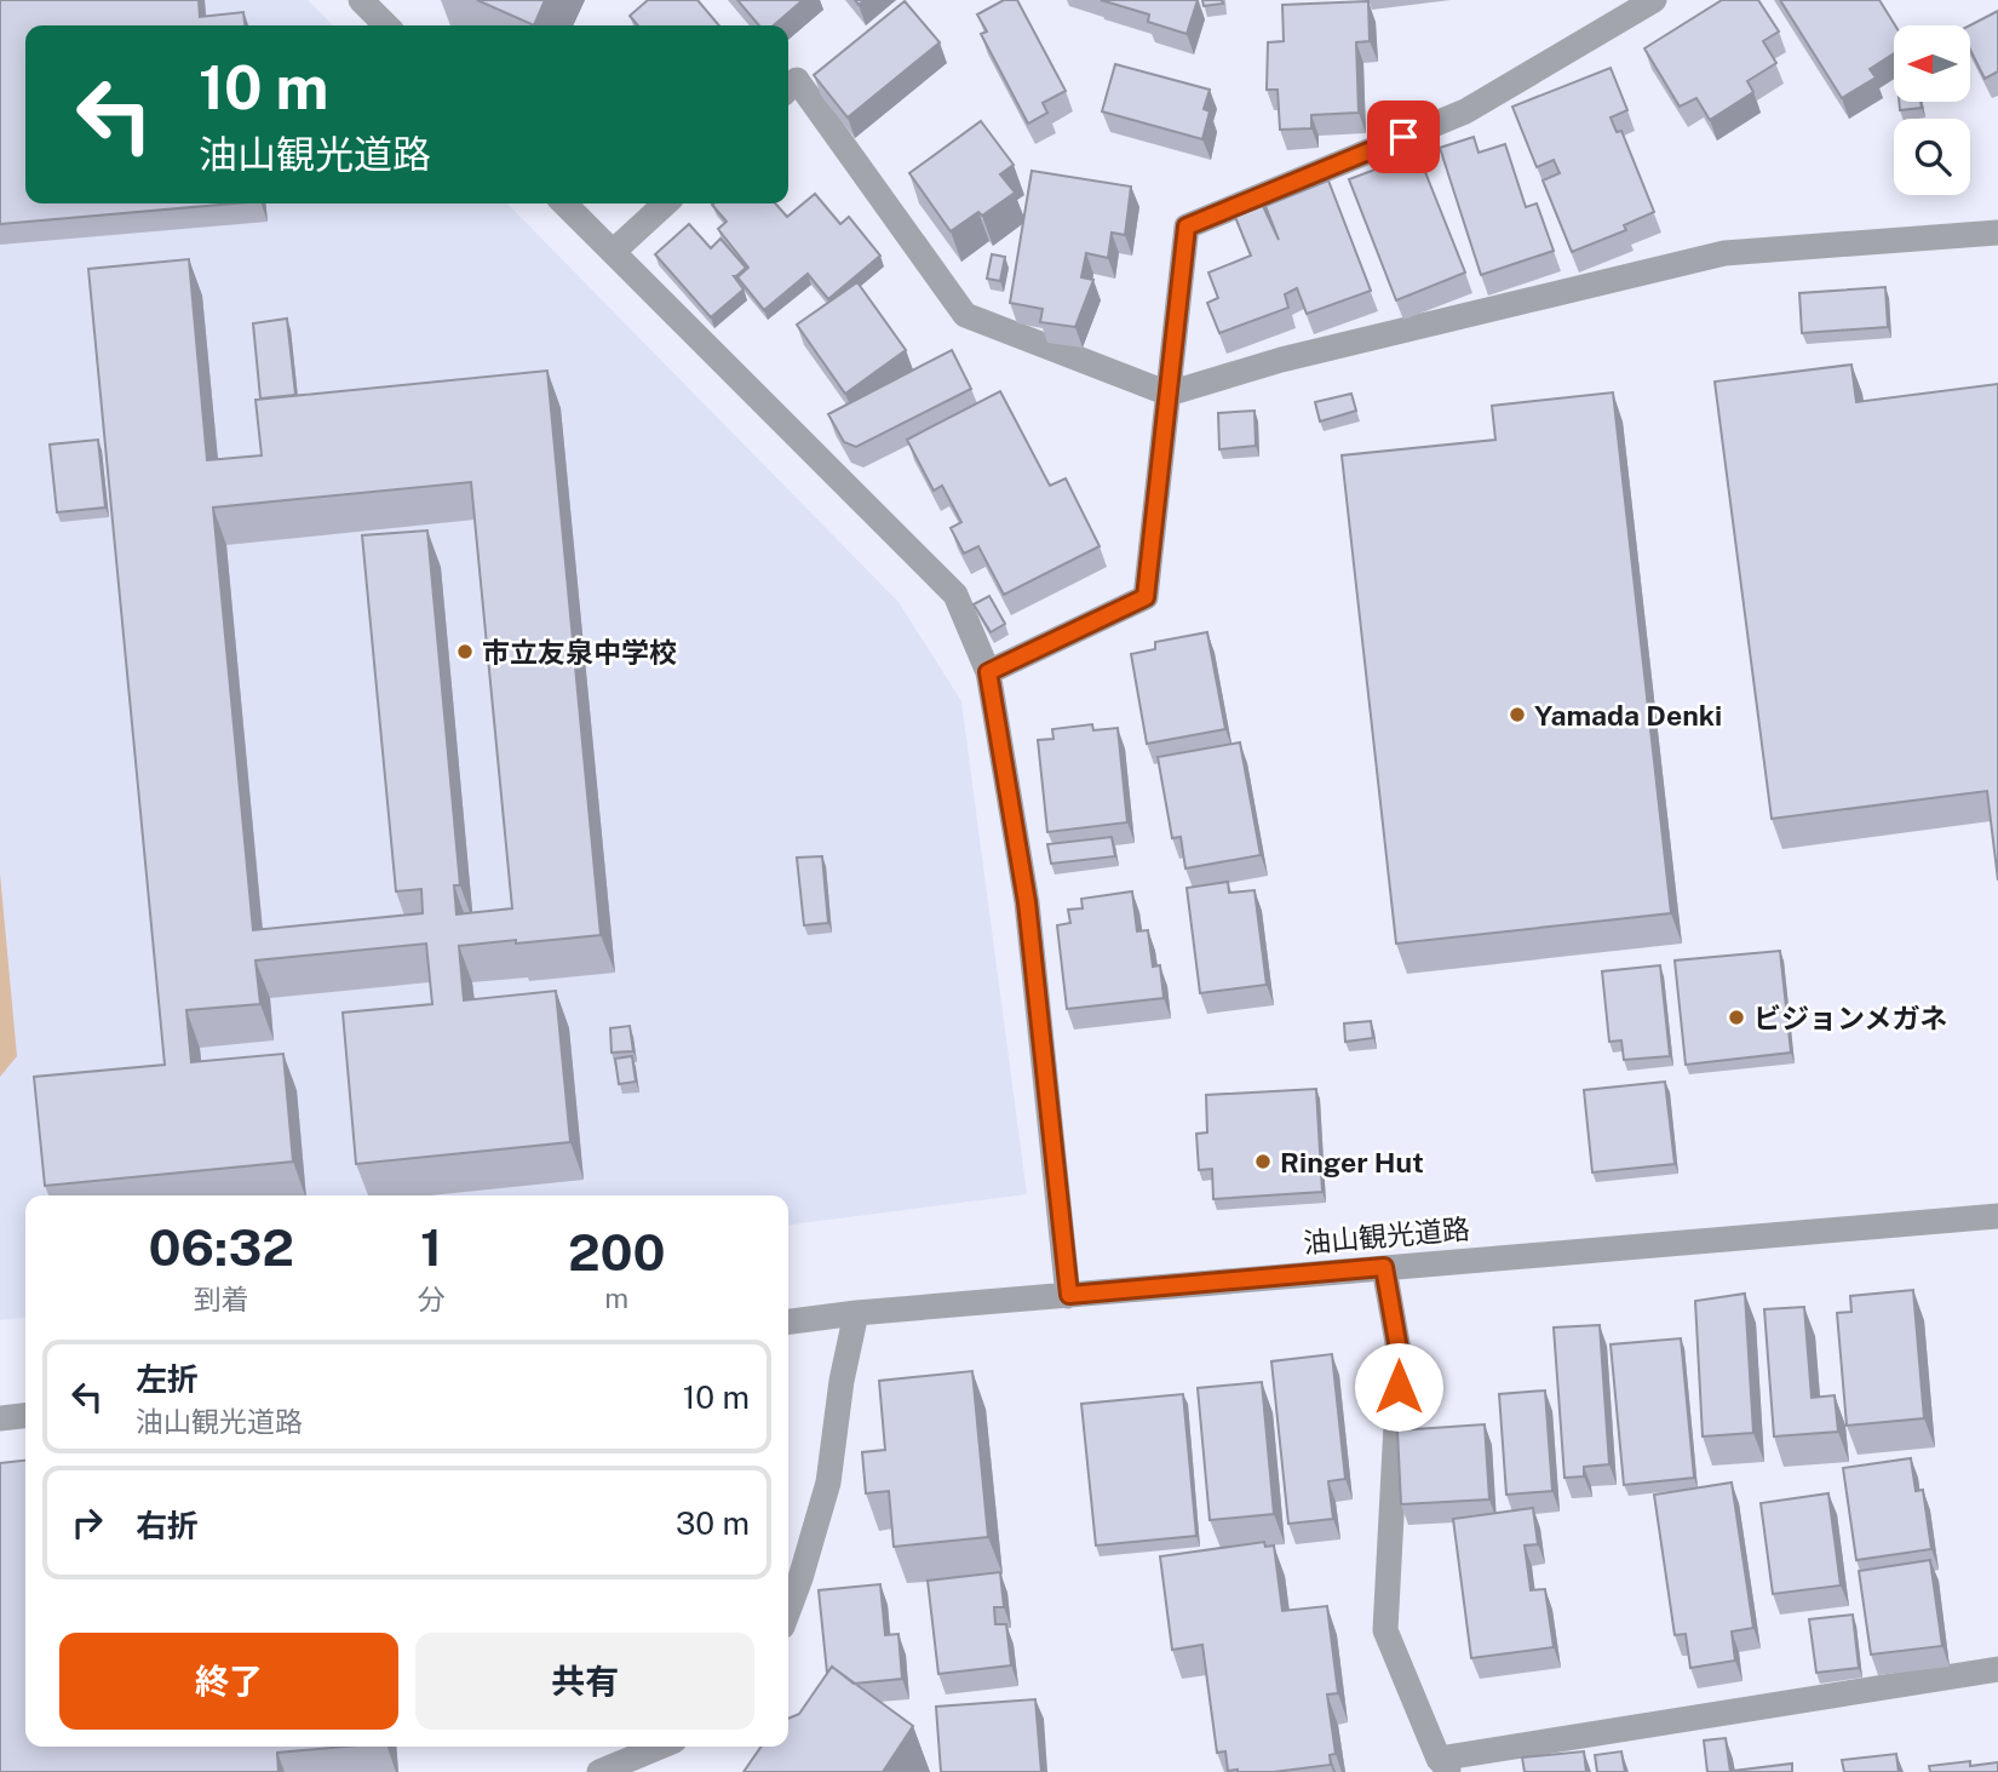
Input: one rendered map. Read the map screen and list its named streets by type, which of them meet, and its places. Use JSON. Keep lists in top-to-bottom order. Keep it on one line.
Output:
{"streets":{"street":["油山観光道路"]},"places":["市立友泉中学校","Yamada Denki","ビジョンメガネ","Ringer Hut"],"north":"left","page":{"turn":["10 m","油山観光道路"],"eta":["06:32","到着","1","分","200","m"],"list":[{"name":"左折","note":"油山観光道路","value":"10 m"},{"name":"右折","value":"30 m"}],"buttons":["終了","共有"]}}
